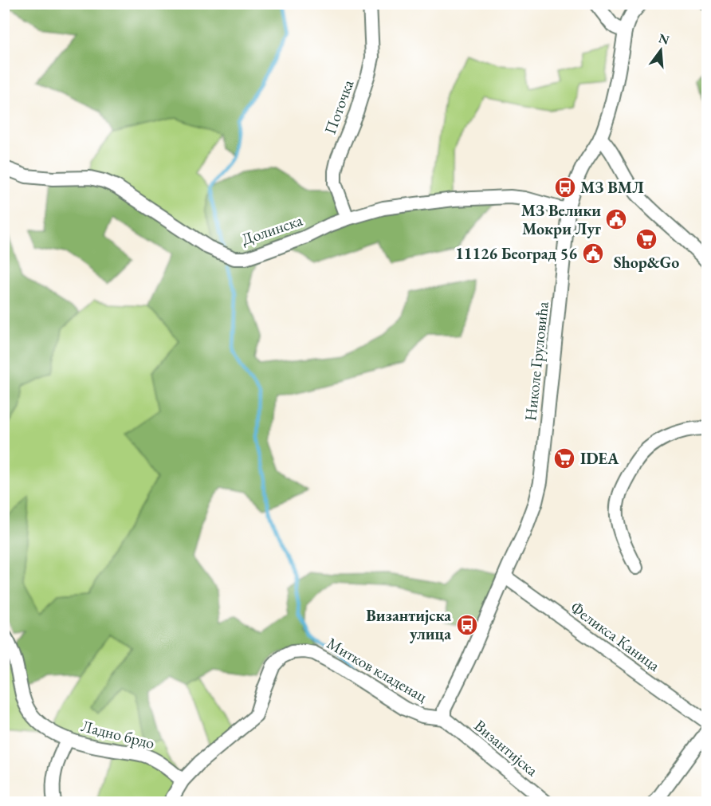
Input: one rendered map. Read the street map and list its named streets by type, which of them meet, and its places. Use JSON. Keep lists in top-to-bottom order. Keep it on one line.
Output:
{"streets":{"street":["Поточка","Долинска","Николе Груловића","Феликса Каница","Митков кладенац","Ладно брдо","Византијска"]},"crossings":[["Поточка","Долинска"],["Долинска","Николе Груловића"],["Николе Груловића","Феликса Каница"],["Николе Груловића","Митков кладенац"],["Николе Груловића","Византијска"],["Митков кладенац","Ладно брдо"],["Митков кладенац","Византијска"]],"places":{"bus stop":["МЗ ВМЛ","Византијска улица"],"public building":["МЗ Велики Мокри Луг","11126 Београд 56"],"supermarket":["Shop&Go","IDEA"]},"north":"top"}
